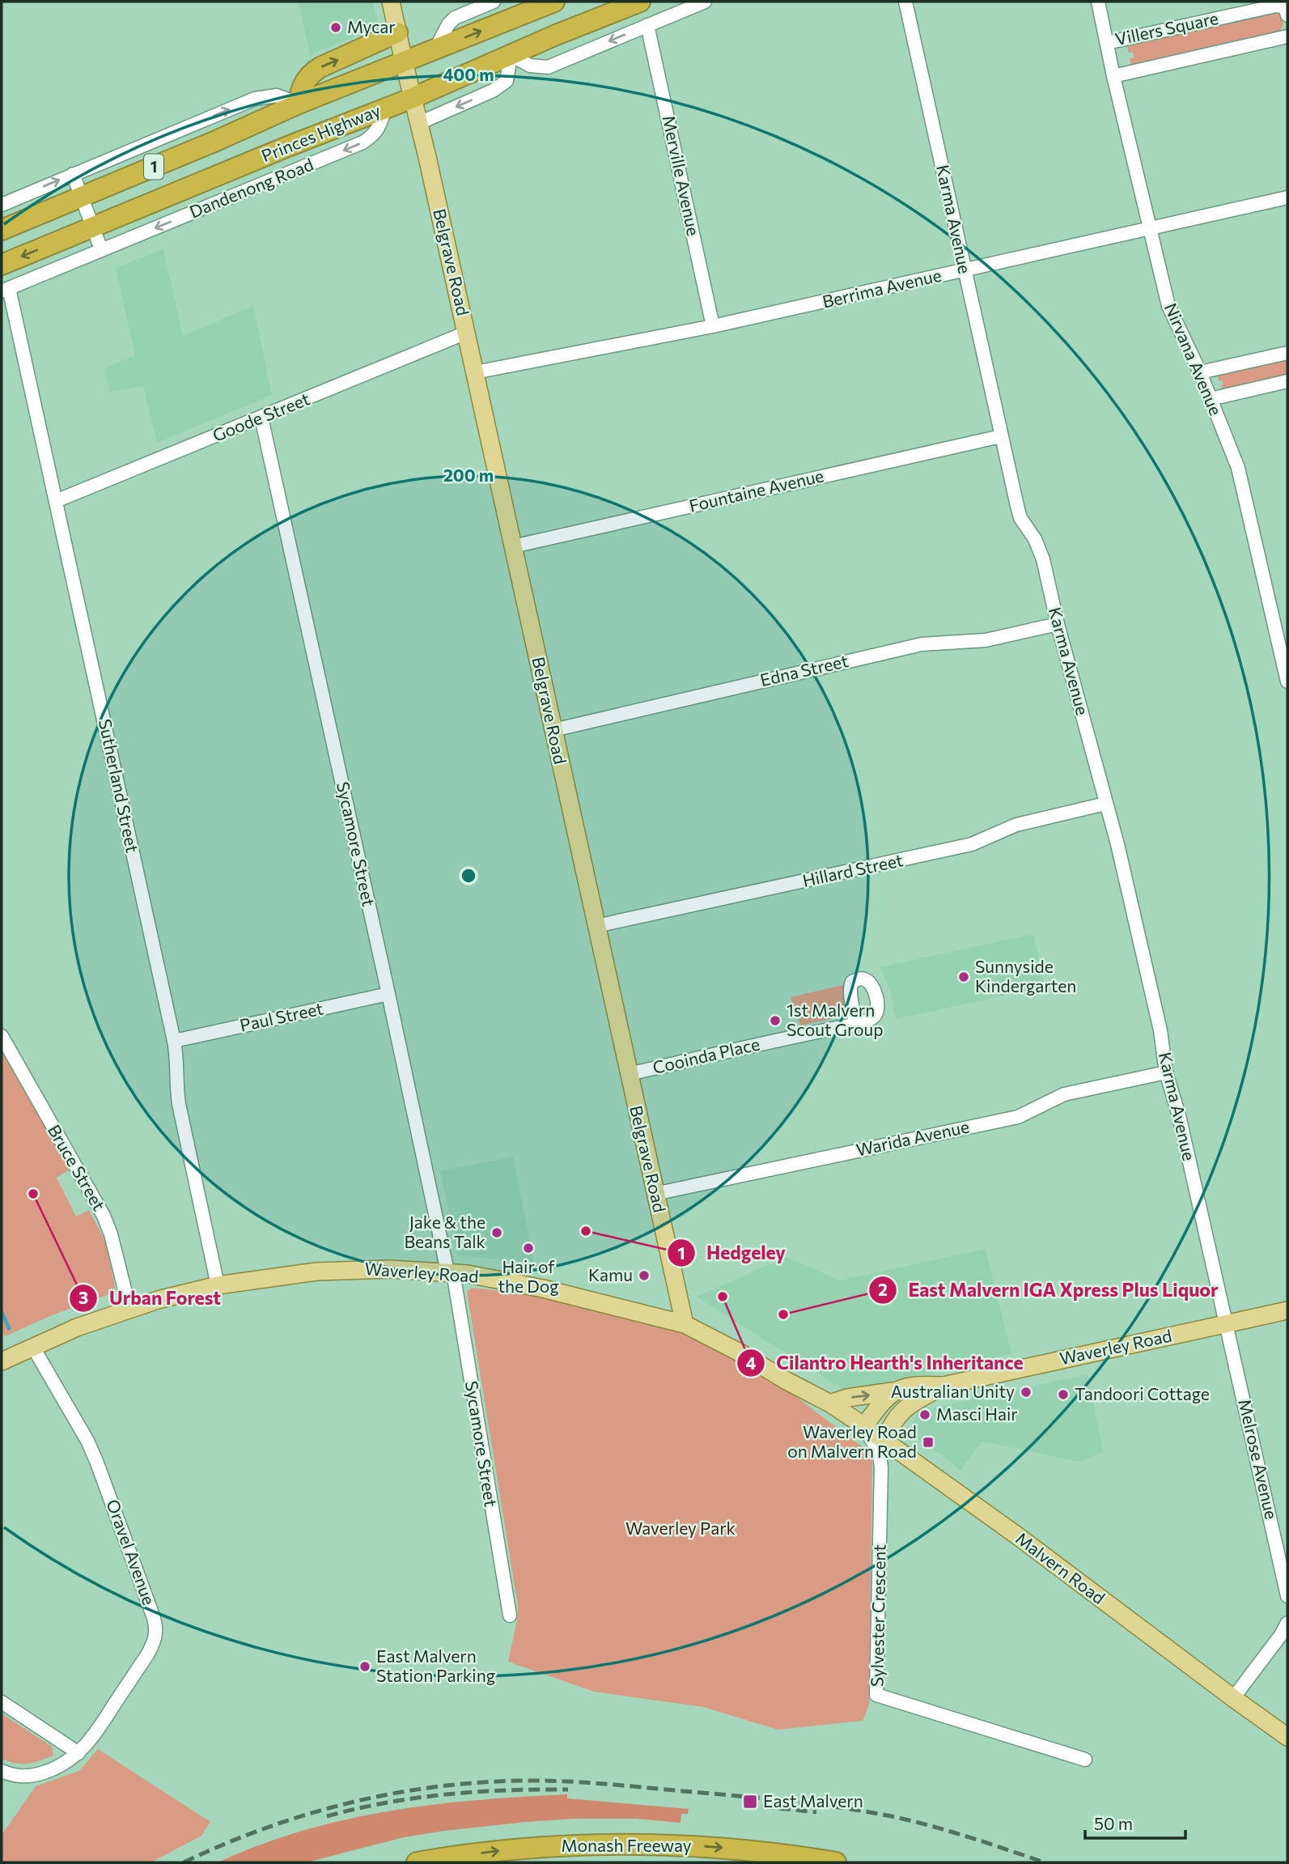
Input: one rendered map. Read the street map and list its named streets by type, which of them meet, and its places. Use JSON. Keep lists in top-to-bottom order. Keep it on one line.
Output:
{"streets":{"highway":["Princes Highway","1","Monash Freeway"],"main road":["Belgrave Road","Waverley Road","Malvern Road"],"street":["Villers Square","Merville Avenue","Dandenong Road","Karma Avenue","Berrima Avenue","Nirvana Avenue","Goode Street","Fountaine Avenue","Edna Street","Sutherland Street","Sycamore Street","Hillard Street","Paul Street","Cooinda Place","Warida Avenue","Bruce Street","Melrose Avenue","Oravel Avenue","Sylvester Crescent"]},"crossings":[["Villers Square","Nirvana Avenue"],["Princes Highway","Dandenong Road"],["Princes Highway","Belgrave Road"],["Merville Avenue","Berrima Avenue"],["Dandenong Road","Sutherland Street"],["Karma Avenue","Berrima Avenue"],["Karma Avenue","Fountaine Avenue"],["Karma Avenue","Edna Street"],["Karma Avenue","Hillard Street"],["Karma Avenue","Warida Avenue"],["Karma Avenue","Waverley Road"],["Karma Avenue","Melrose Avenue"],["Belgrave Road","Berrima Avenue"],["Belgrave Road","Goode Street"],["Belgrave Road","Fountaine Avenue"],["Belgrave Road","Edna Street"],["Belgrave Road","Hillard Street"],["Belgrave Road","Cooinda Place"],["Belgrave Road","Warida Avenue"],["Belgrave Road","Waverley Road"],["Berrima Avenue","Nirvana Avenue"],["Goode Street","Sutherland Street"],["Goode Street","Sycamore Street"],["Sutherland Street","Paul Street"],["Sutherland Street","Waverley Road"],["Sycamore Street","Paul Street"],["Sycamore Street","Waverley Road"],["Bruce Street","Waverley Road"],["Waverley Road","Melrose Avenue"],["Waverley Road","Oravel Avenue"],["Waverley Road","Malvern Road"],["Waverley Road","Sylvester Crescent"],["Malvern Road","Sylvester Crescent"]],"one_way":["Monash Freeway"],"parks":["Waverley Park"],"places":{"other":["Mycar","Sunnyside Kindergarten","1st Malvern Scout Group","Urban Forest","Hedgeley","Jake & the Beans Talk","Hair of the Dog","Kamu","Cilantro Hearth's Inheritance","East Malvern IGA Xpress Plus Liquor","Australian Unity","Tandoori Cottage","Masci Hair","East Malvern Station Parking"],"transit":["Waverley Road on Malvern Road","East Malvern"]},"scale_bar":"50 m","rings":["400 m","200 m"]}
